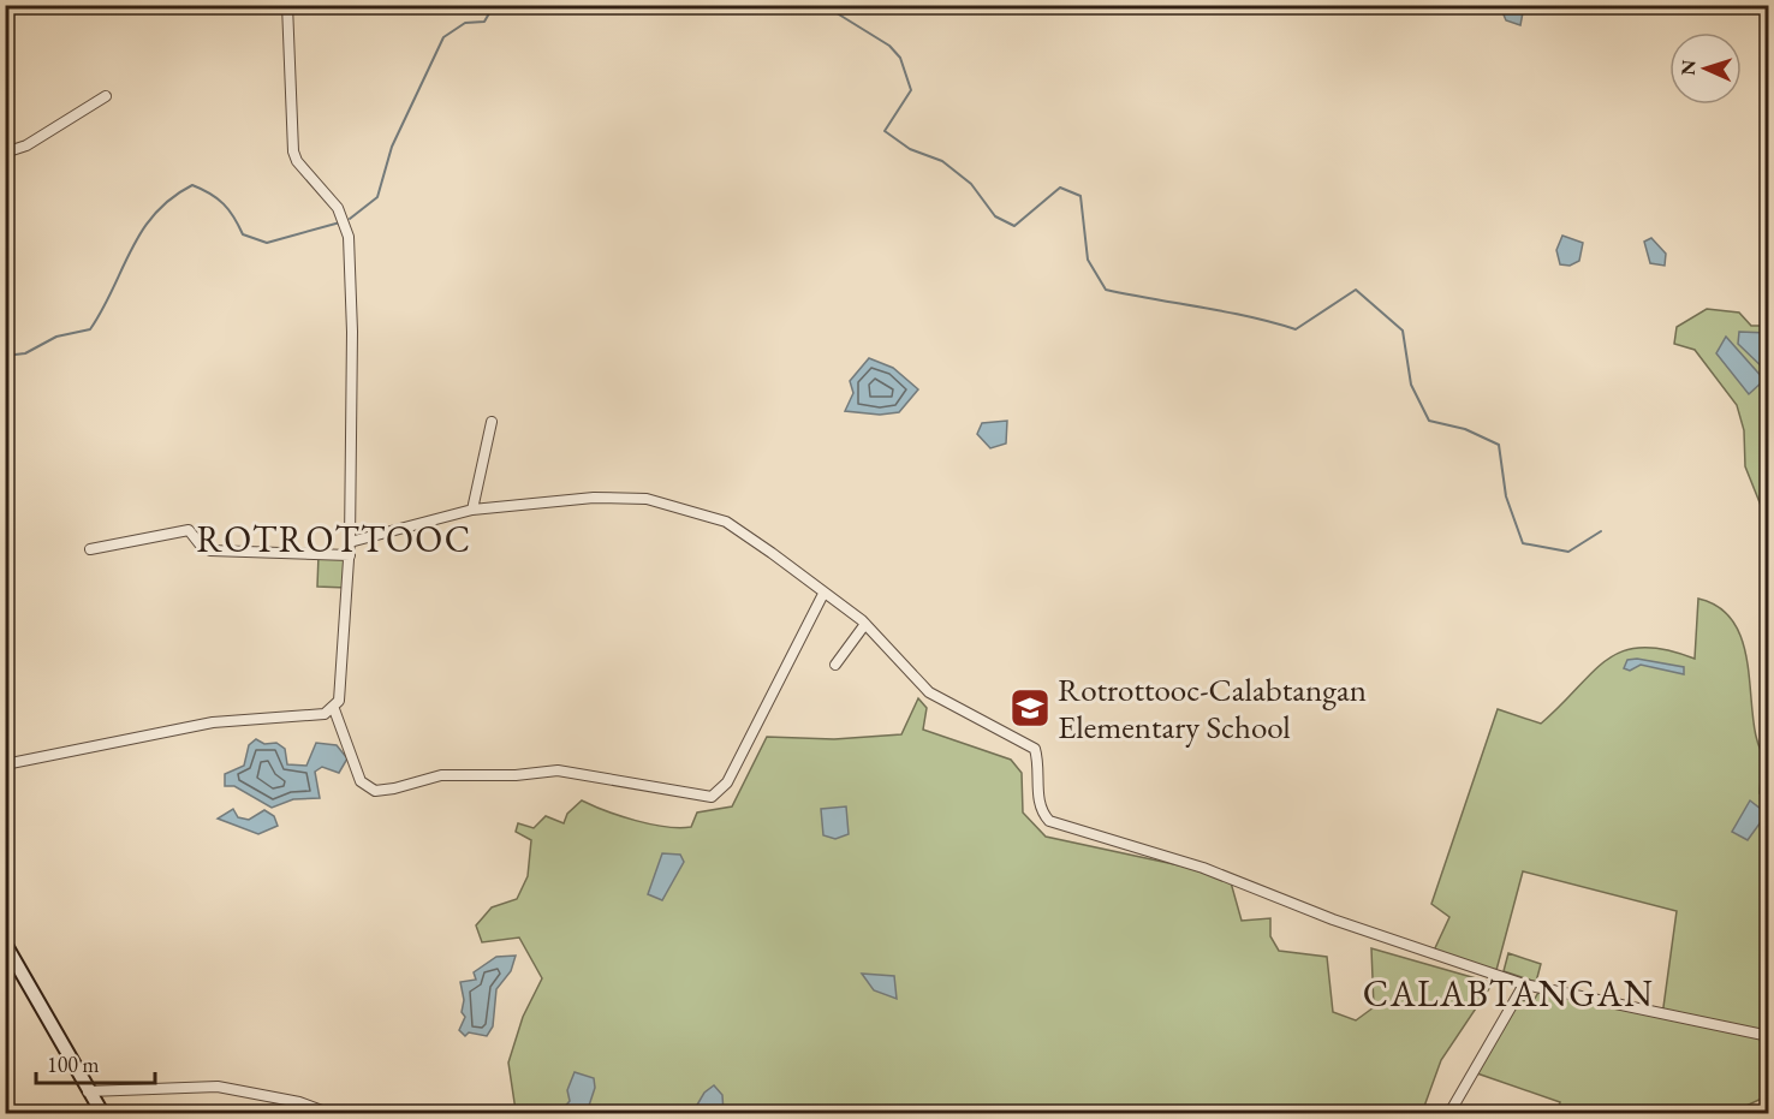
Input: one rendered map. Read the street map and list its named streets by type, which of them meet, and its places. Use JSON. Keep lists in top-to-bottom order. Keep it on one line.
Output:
{"districts":["ROTROTTOOC","CALABTANGAN"],"places":{"school or university":["Rotrottooc-Calabtangan Elementary School"]},"scale_bar":"100 m","north":"left"}
